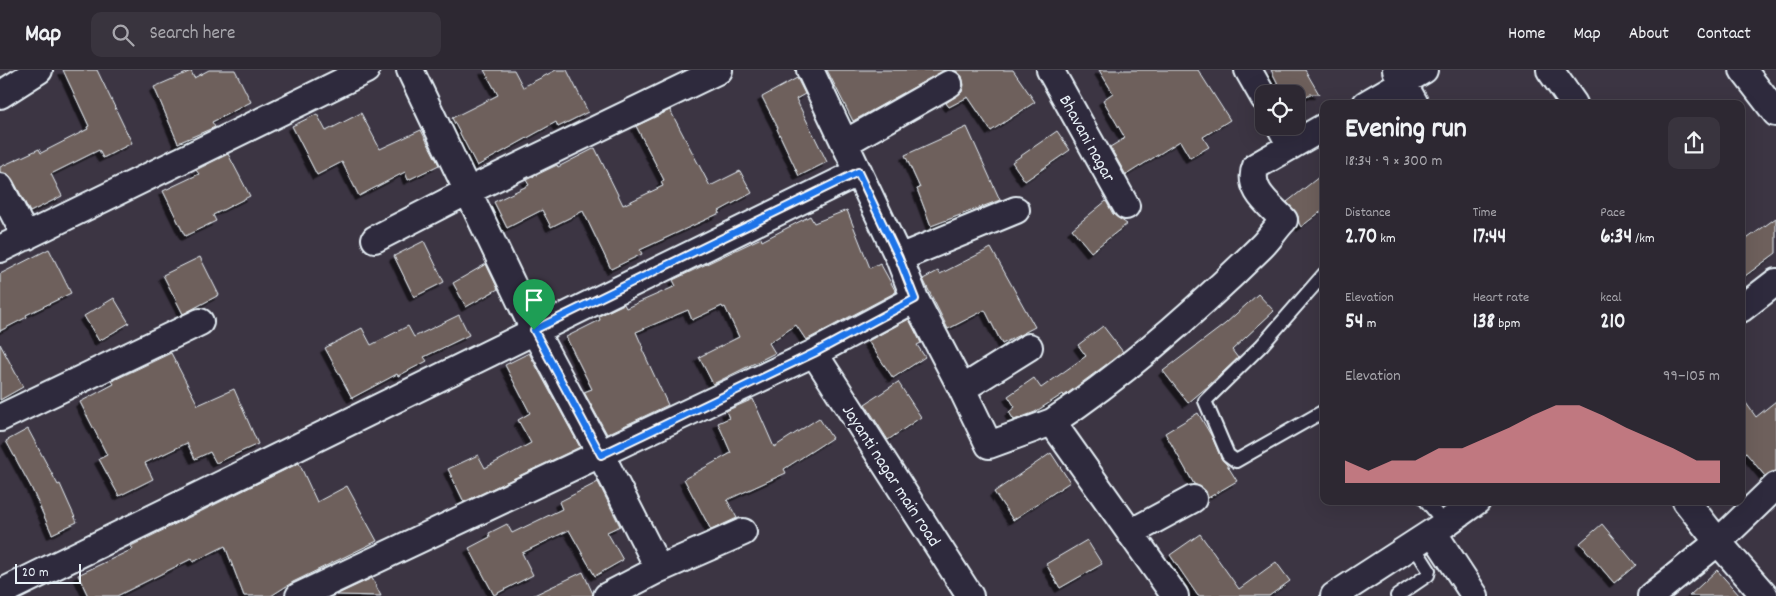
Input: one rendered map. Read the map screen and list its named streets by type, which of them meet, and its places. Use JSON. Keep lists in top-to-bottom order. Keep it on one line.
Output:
{"streets":{"street":["Bhavani nagar","Jayanti nagar main road"]},"scale_bar":"20 m","page":{"header":"Map","search":"Search here","nav":["Home","Map","About","Contact"],"heading":["Evening run","18:34 · 9 × 300 m"],"stats":[["Distance","2.70 km"],["Time","17:44"],["Pace","6:34 /km"],["Elevation","54 m"],["Heart rate","138 bpm"],["kcal","210"]],"chart":["Elevation","99–105 m"],"scale":"20 m"}}
